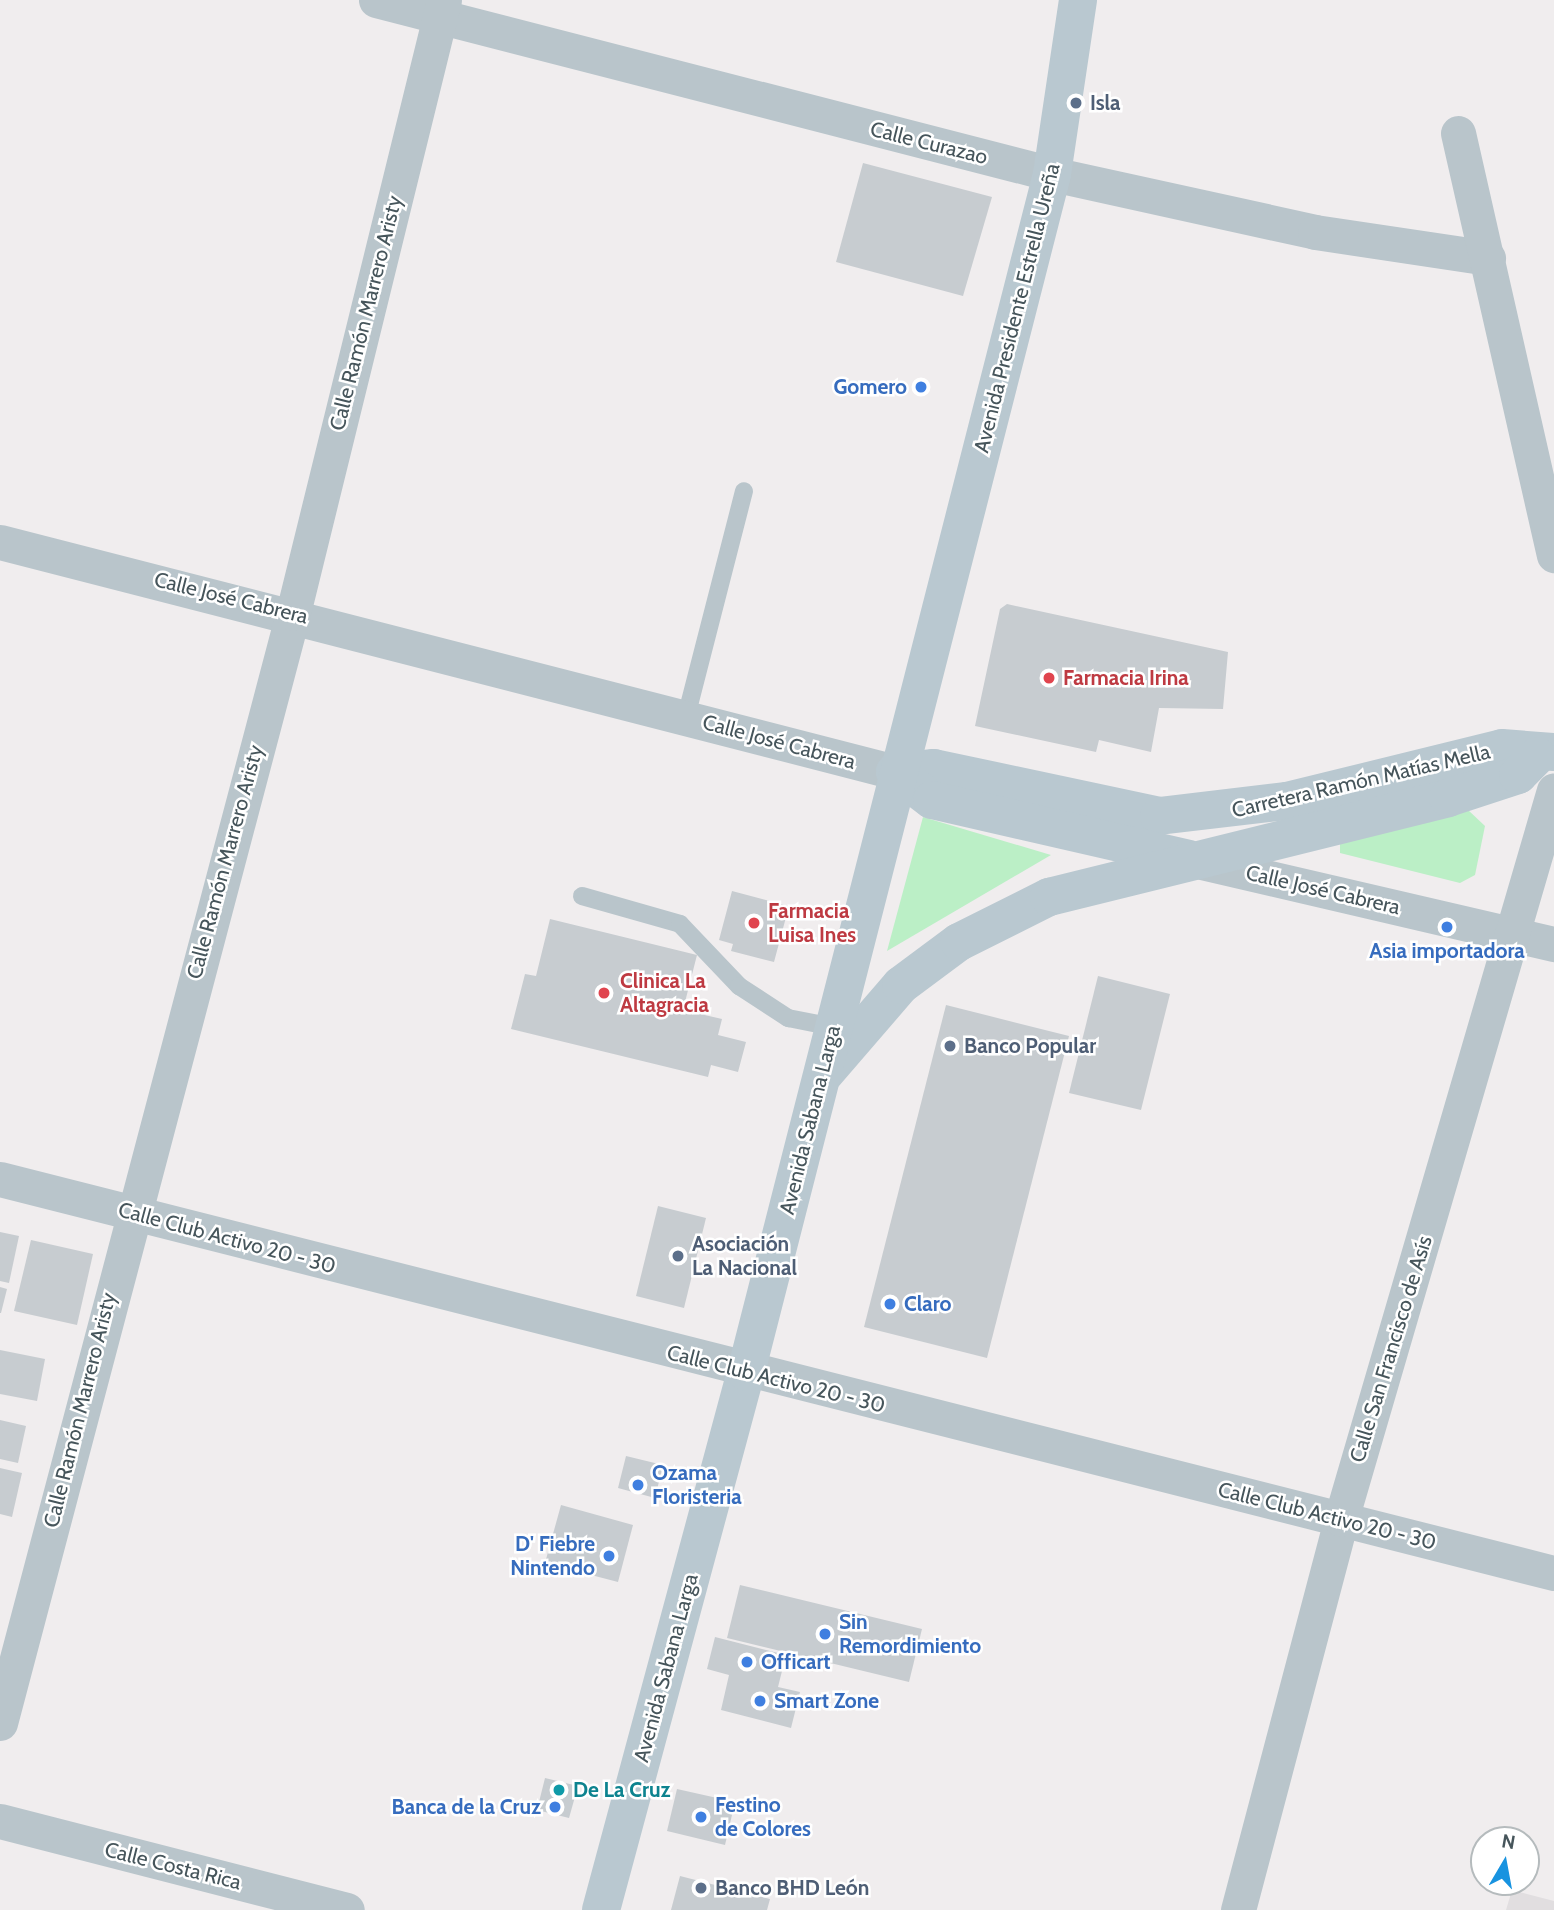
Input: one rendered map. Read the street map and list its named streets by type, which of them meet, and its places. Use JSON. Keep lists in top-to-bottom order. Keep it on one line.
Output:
{"streets":{"main road":["Avenida Presidente Estrella Ureña","Calle José Cabrera","Carretera Ramón Matías Mella","Avenida Sabana Larga"],"street":["Calle Curazao","Calle Ramón Marrero Aristy","Calle Club Activo 20 - 30","Calle San Francisco de Asís","Calle Costa Rica"]},"crossings":[["Calle Curazao","Avenida Presidente Estrella Ureña"],["Calle Curazao","Calle Ramón Marrero Aristy"],["Avenida Presidente Estrella Ureña","Avenida Sabana Larga"],["Calle Ramón Marrero Aristy","Calle José Cabrera"],["Calle Ramón Marrero Aristy","Calle Club Activo 20 - 30"],["Calle José Cabrera","Carretera Ramón Matías Mella"],["Calle José Cabrera","Avenida Sabana Larga"],["Calle José Cabrera","Calle San Francisco de Asís"],["Carretera Ramón Matías Mella","Avenida Sabana Larga"],["Avenida Sabana Larga","Calle Club Activo 20 - 30"],["Calle Club Activo 20 - 30","Calle San Francisco de Asís"]],"places":["Isla","Gomero","Farmacia Irina","Farmacia Luisa Ines","Asia importadora","Clinica La Altagracia","Banco Popular","Asociación La Nacional","Claro","Ozama Floristeria","D' Fiebre Nintendo","Sin Remordimiento","Officart","Smart Zone","De La Cruz","Banca de la Cruz","Festino de Colores","Banco BHD León"],"north":"top"}
